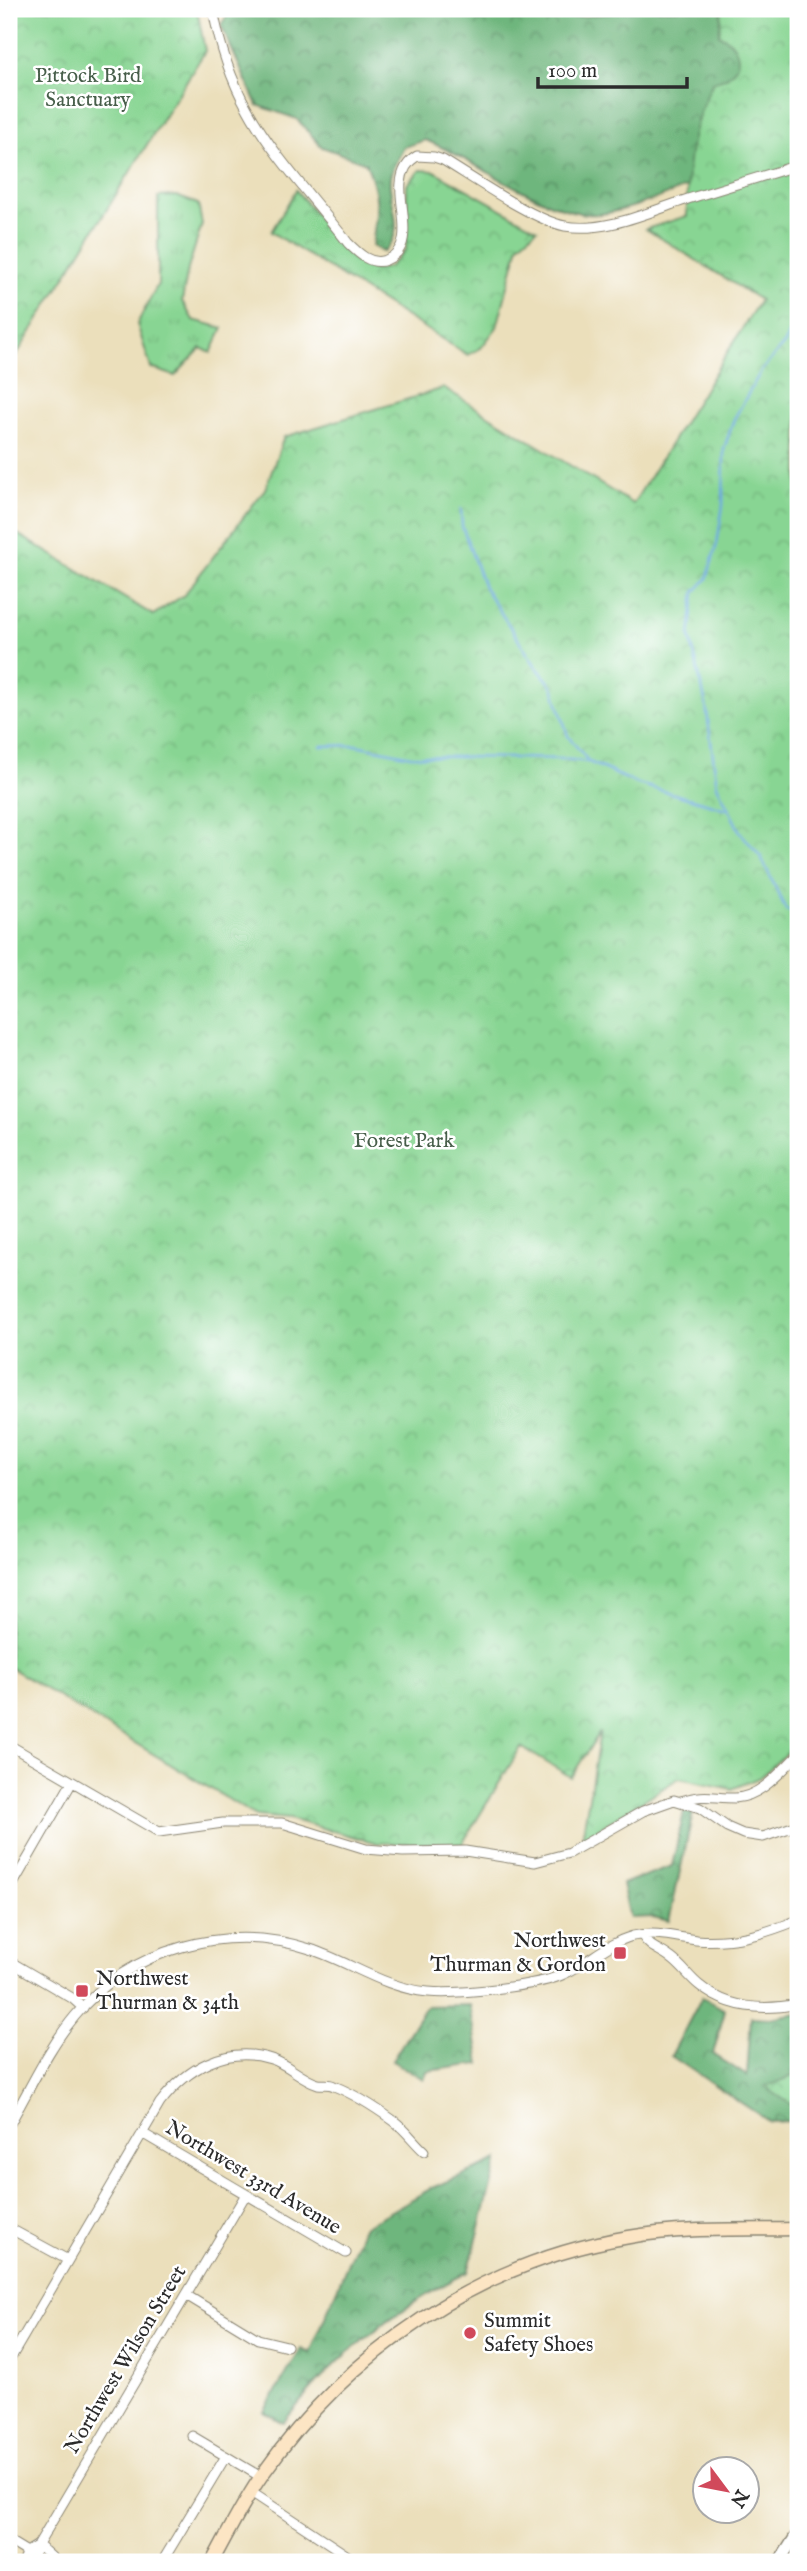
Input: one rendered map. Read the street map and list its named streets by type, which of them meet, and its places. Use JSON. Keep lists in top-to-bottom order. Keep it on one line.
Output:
{"streets":{"street":["Northwest 33rd Avenue","Northwest Wilson Street"]},"crossings":[["Northwest 33rd Avenue","Northwest Wilson Street"]],"parks":["Pittock Bird Sanctuary","Forest Park"],"places":{"transit":["Northwest Thurman & Gordon","Northwest Thurman & 34th"],"other":["Summit Safety Shoes"]},"scale_bar":"100 m","north":"bottom right"}
